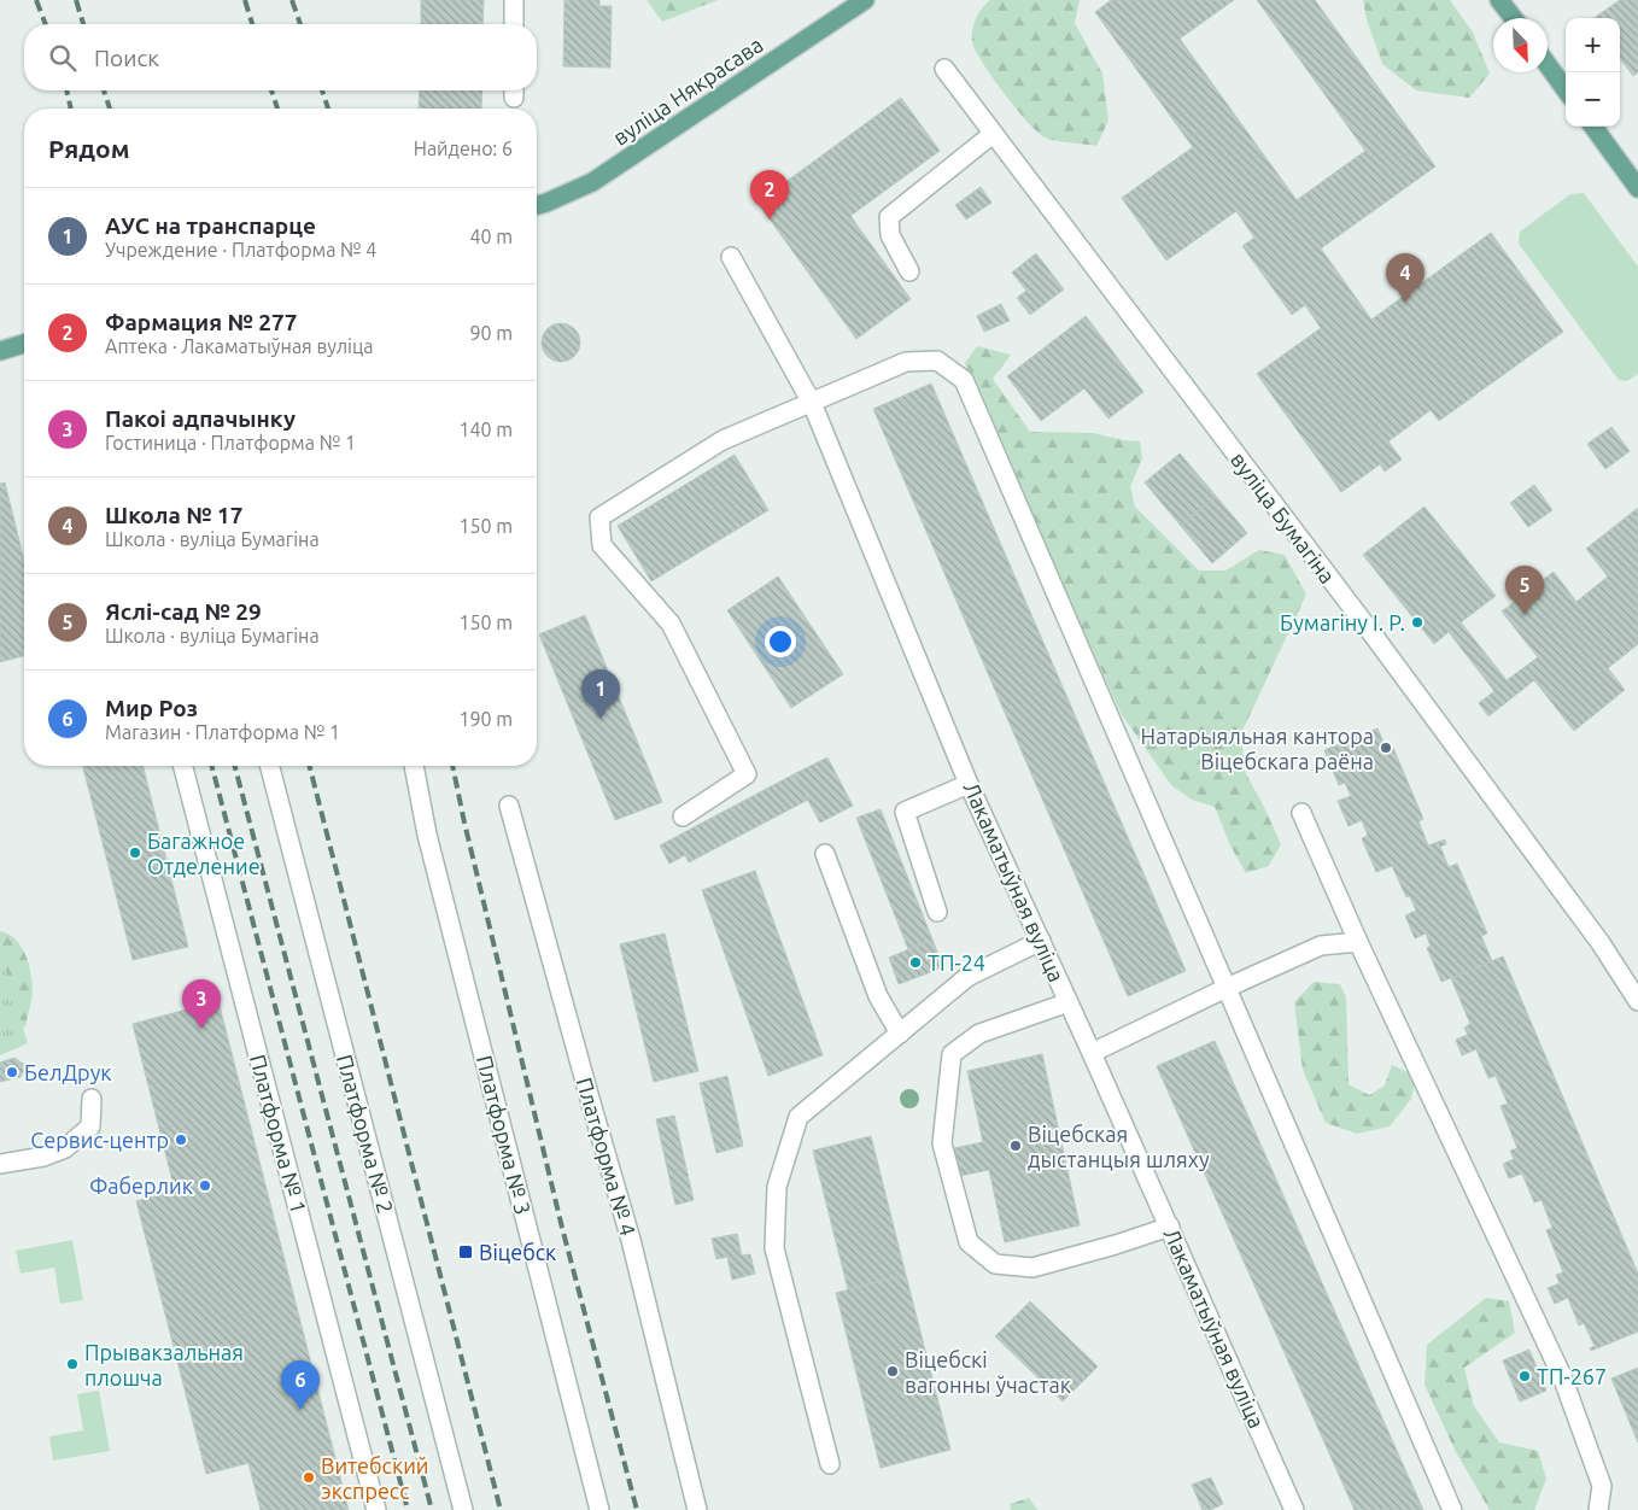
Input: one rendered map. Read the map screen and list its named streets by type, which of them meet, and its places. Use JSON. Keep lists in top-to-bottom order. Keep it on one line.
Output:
{"streets":{"main road":["вуліца Някрасава"],"street":["вуліца Бумагіна","Лакаматыўная вуліца","Платформа № 1","Платформа № 2","Платформа № 3","Платформа № 4"]},"places":{"other":["Бумагіну І. Р.","Натарыяльная кантора Віцебскага раёна","Багажное Отделение","ТП-24","БелДрук","Сервис-центр","Віцебская дыстанцыя шляху","Фаберлик","Прывакзальная плошча","Віцебскі вагонны ўчастак","ТП-267","Витебский экспресс"],"transit":["Віцебск"]},"north":"bottom right","page":{"map_buttons":["+","−"],"search":"Поиск","heading":["Рядом","Найдено: 6"],"pins":["2","4","5","1","3","6"],"list":[{"mark":"1","name":"АУС на транспарце","note":"Учреждение · Платформа № 4","value":"40 m"},{"mark":"2","name":"Фармация № 277","note":"Аптека · Лакаматыўная вуліца","value":"90 m"},{"mark":"3","name":"Пакоі адпачынку","note":"Гостиница · Платформа № 1","value":"140 m"},{"mark":"4","name":"Школа № 17","note":"Школа · вуліца Бумагіна","value":"150 m"},{"mark":"5","name":"Яслі-сад № 29","note":"Школа · вуліца Бумагіна","value":"150 m"},{"mark":"6","name":"Мир Роз","note":"Магазин · Платформа № 1","value":"190 m"}]}}
